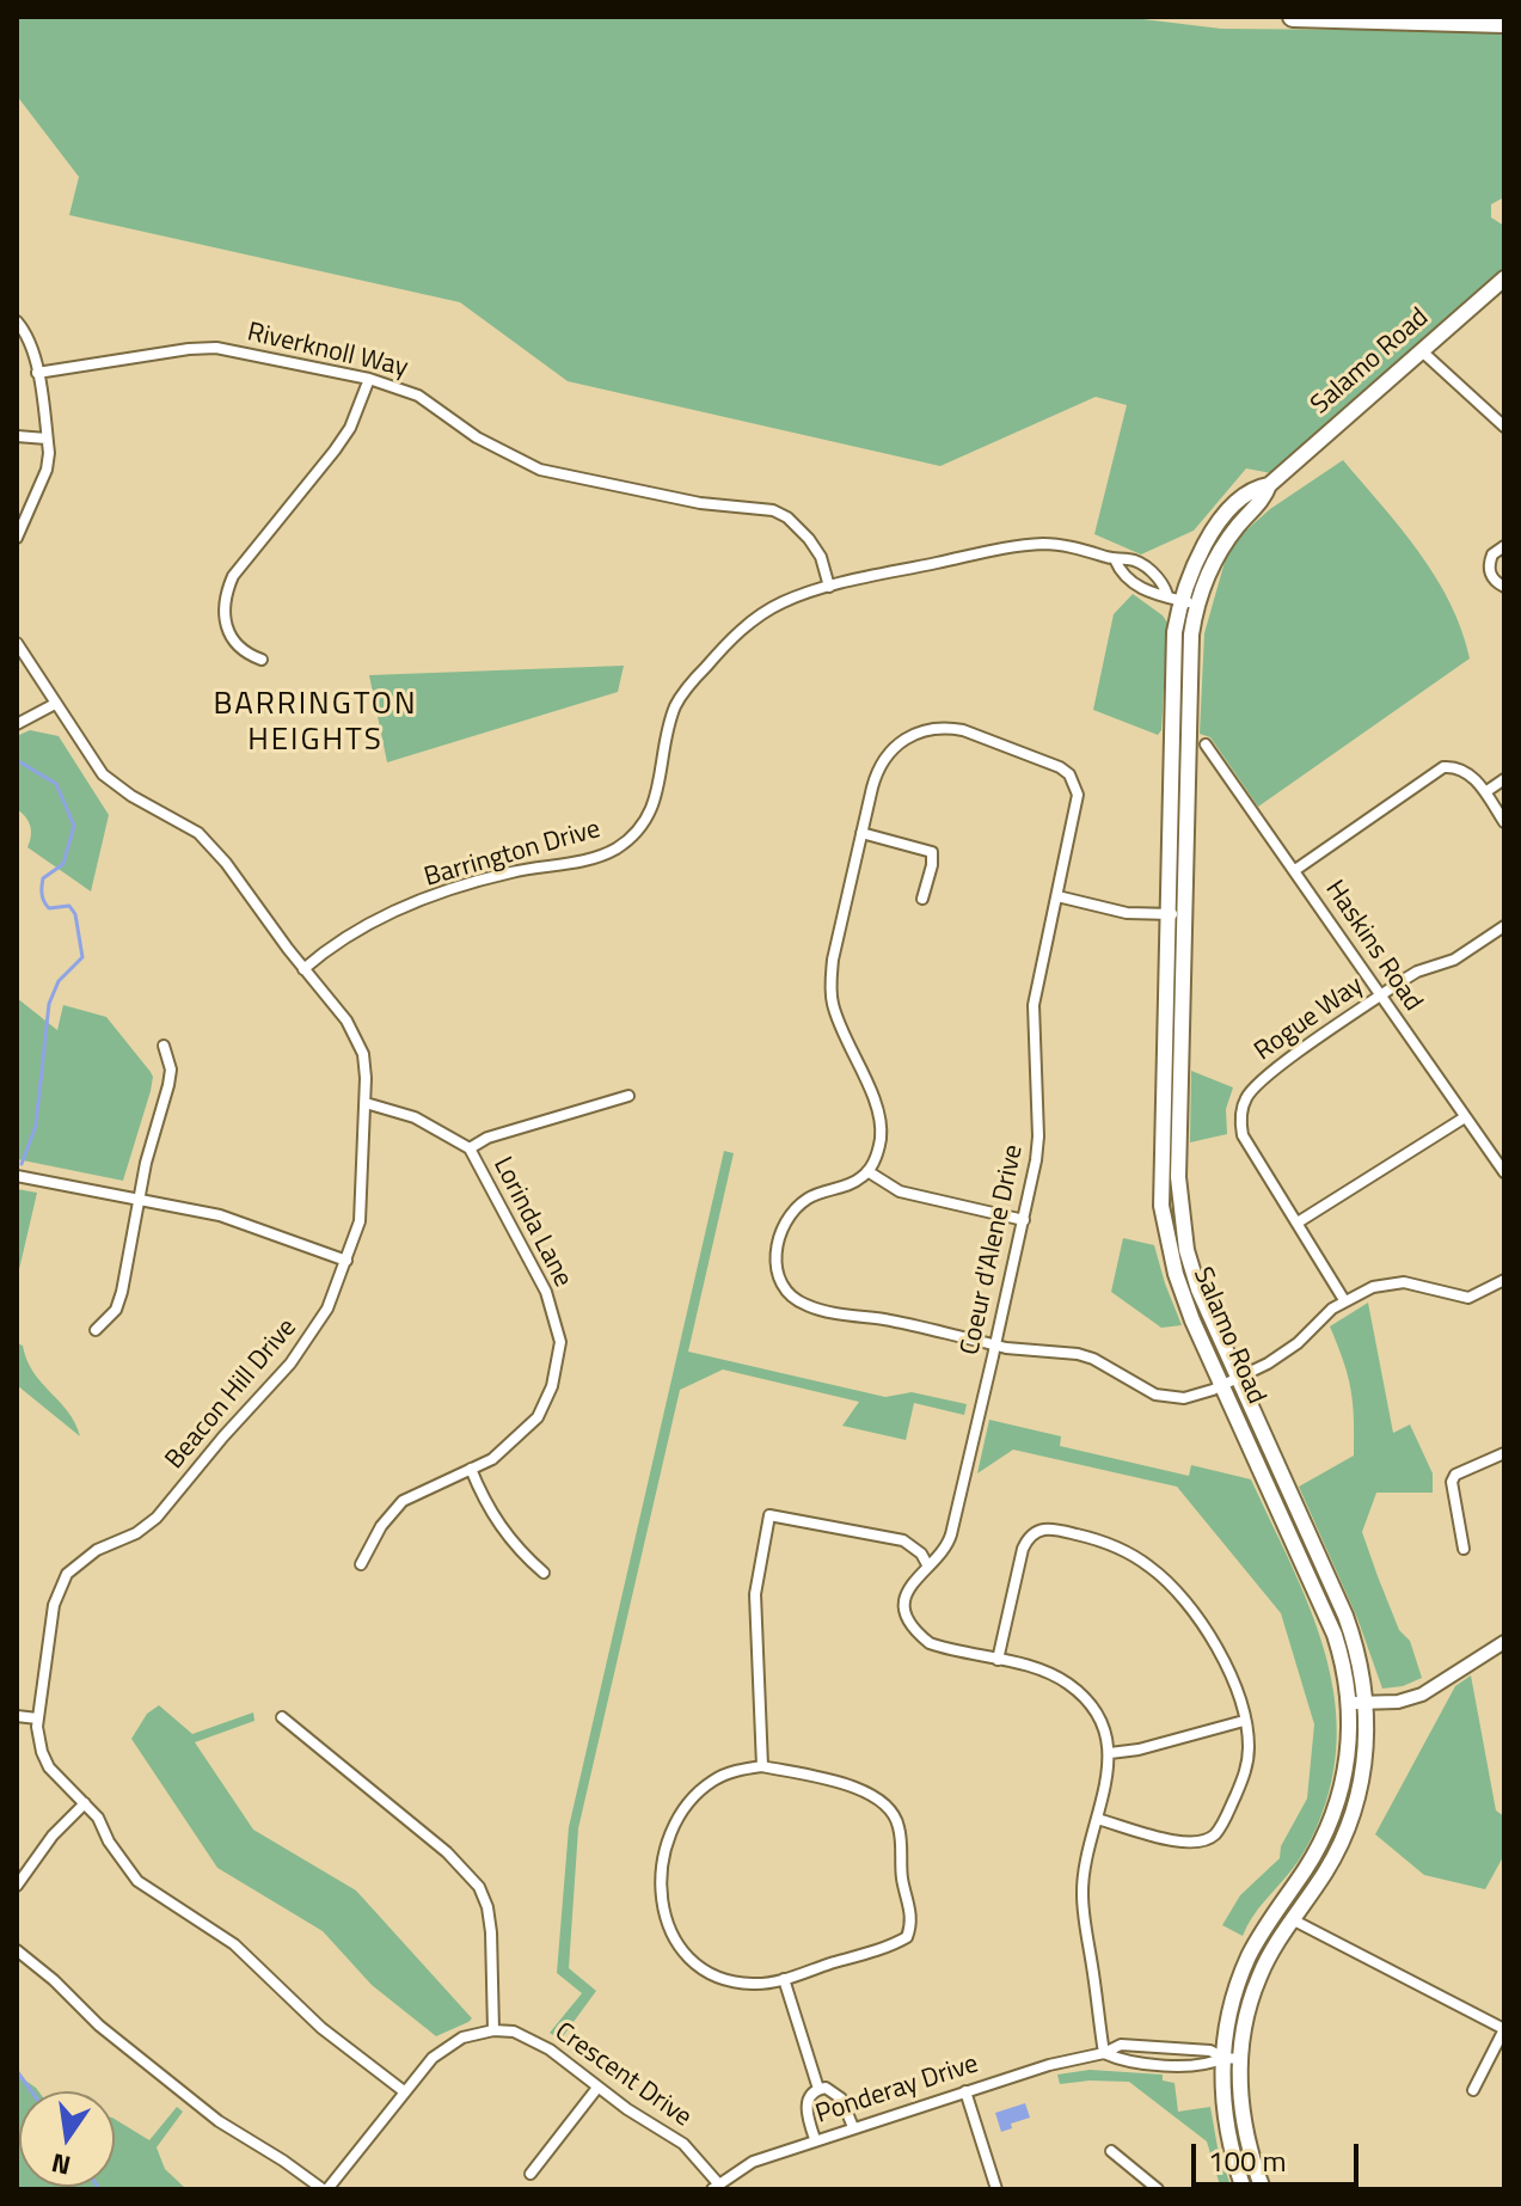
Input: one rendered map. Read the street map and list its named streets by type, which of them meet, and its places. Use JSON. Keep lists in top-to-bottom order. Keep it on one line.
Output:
{"streets":{"main road":["Salamo Road"],"street":["Riverknoll Way","Barrington Drive","Haskins Road","Rogue Way","Lorinda Lane","Coeur d'Alene Drive","Beacon Hill Drive","Crescent Drive","Ponderay Drive"]},"crossings":[["Riverknoll Way","Barrington Drive"],["Salamo Road","Barrington Drive"],["Salamo Road","Ponderay Drive"],["Barrington Drive","Beacon Hill Drive"],["Haskins Road","Rogue Way"],["Lorinda Lane","Beacon Hill Drive"],["Crescent Drive","Ponderay Drive"]],"districts":["BARRINGTON HEIGHTS"],"scale_bar":"100 m","north":"bottom"}
